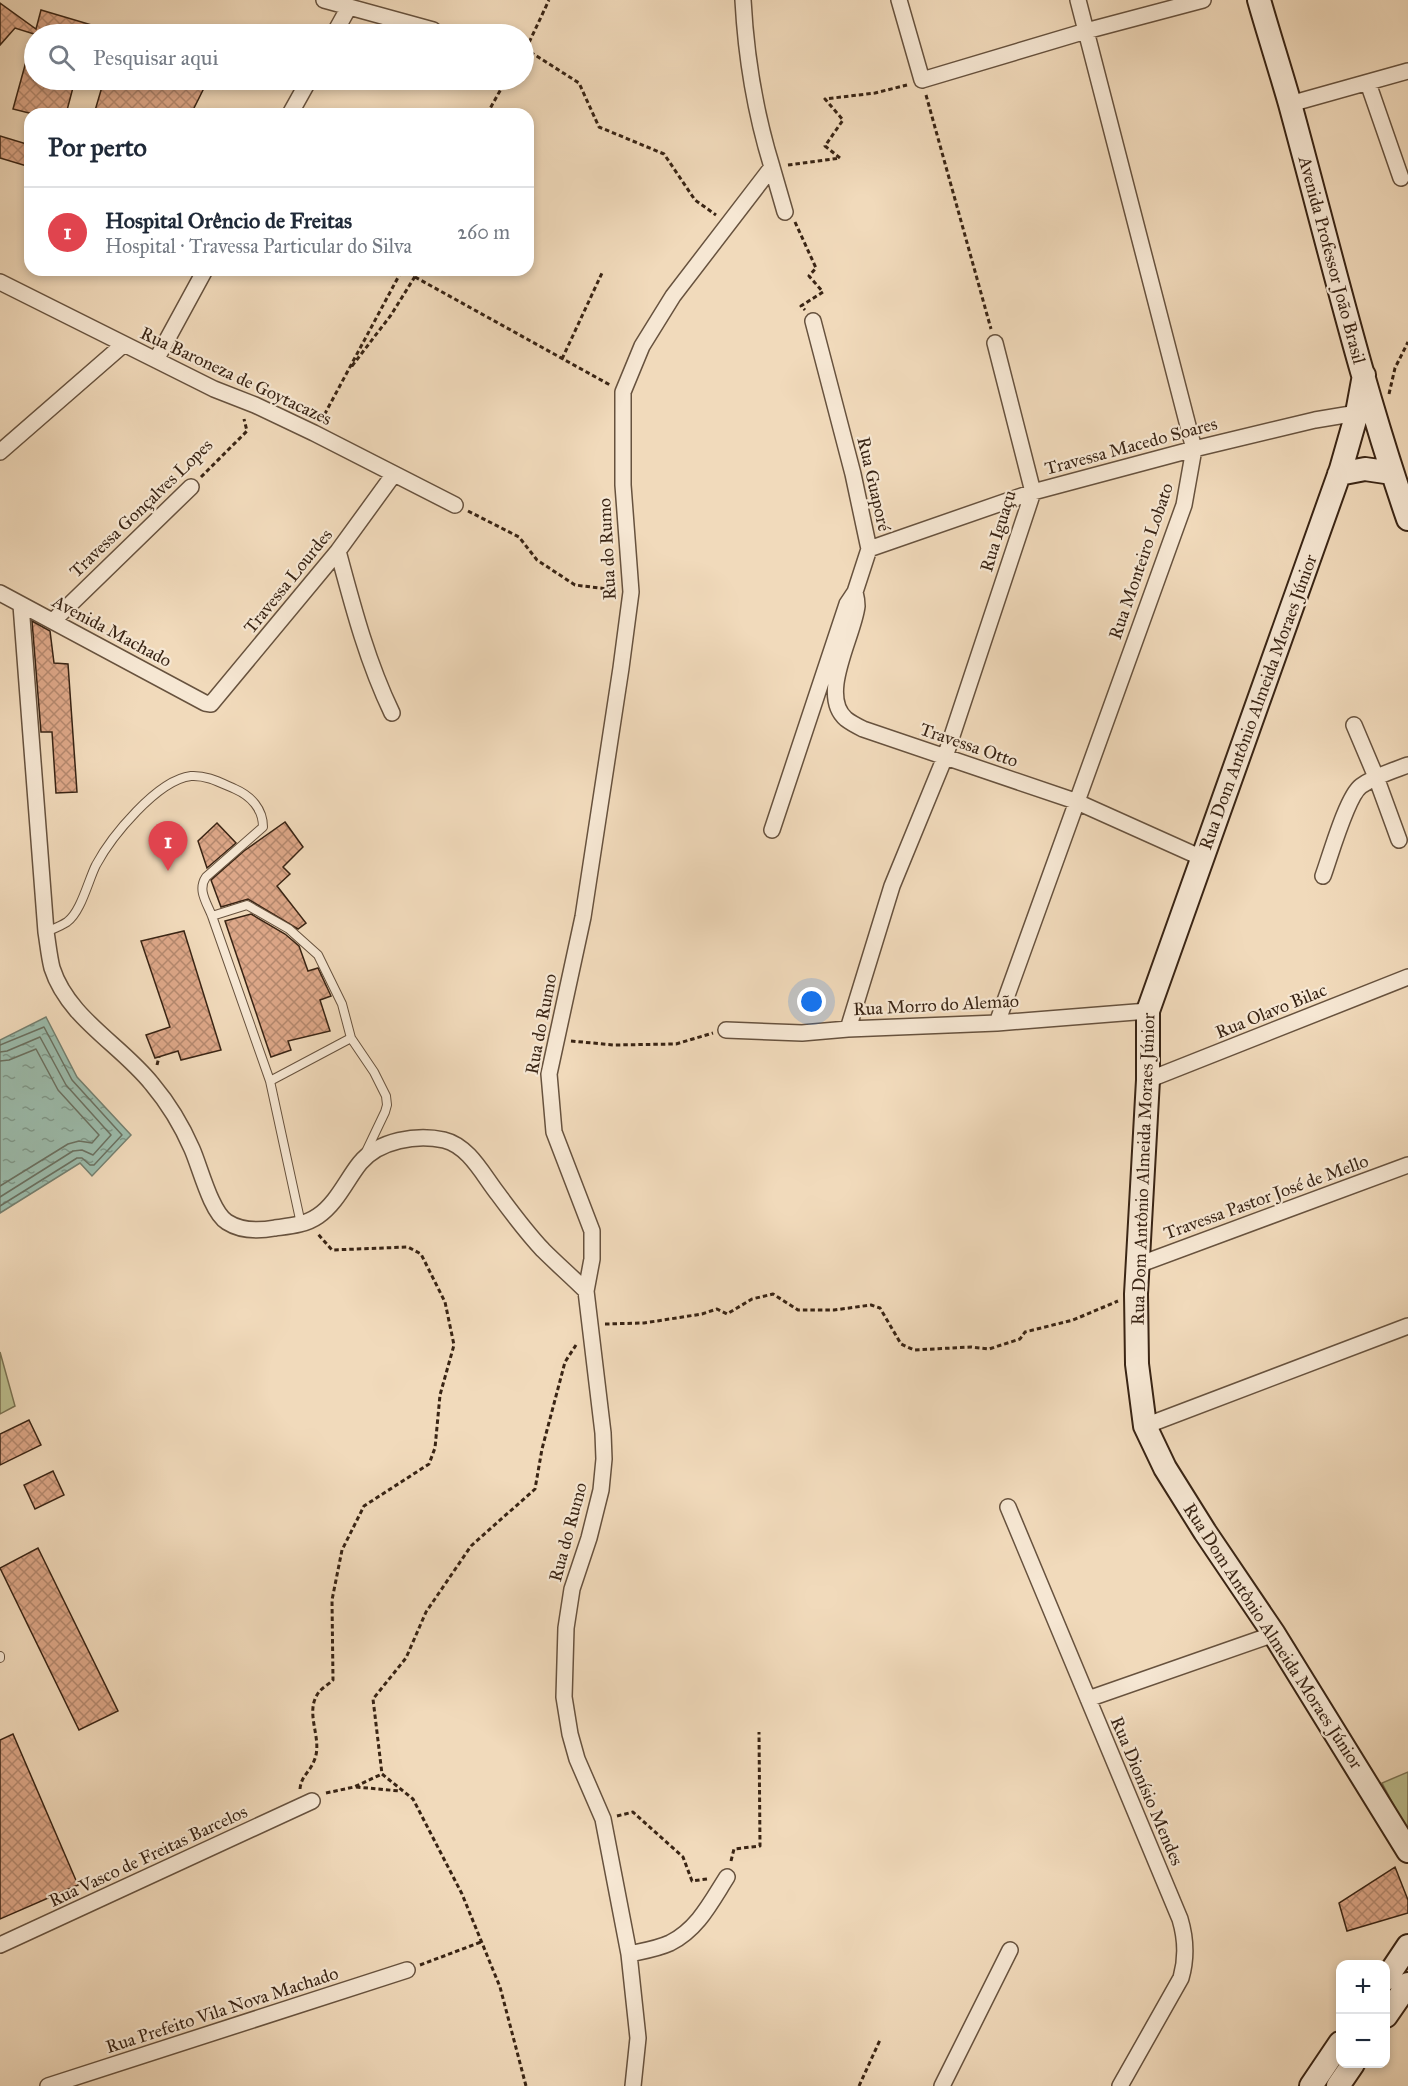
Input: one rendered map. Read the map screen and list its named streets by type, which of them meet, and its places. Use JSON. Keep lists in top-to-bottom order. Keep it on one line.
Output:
{"streets":{"main road":["Avenida Professor João Brasil","Rua Dom Antônio Almeida Moraes Júnior"],"street":["Rua Baroneza de Goytacazes","Travessa Macedo Soares","Rua Guaporé","Travessa Gonçalves Lopes","Rua Iguaçu","Rua do Rumo","Rua Monteiro Lobato","Travessa Lourdes","Avenida Machado","Travessa Otto","Rua Morro do Alemão","Rua Olavo Bilac","Travessa Pastor José de Mello","Rua Dionísio Mendes","Rua Vasco de Freitas Barcelos","Rua Prefeito Vila Nova Machado"]},"crossings":[["Avenida Professor João Brasil","Rua Dom Antônio Almeida Moraes Júnior"],["Rua Baroneza de Goytacazes","Travessa Lourdes"],["Travessa Macedo Soares","Rua Guaporé"],["Travessa Macedo Soares","Rua Iguaçu"],["Travessa Macedo Soares","Rua Monteiro Lobato"],["Travessa Macedo Soares","Rua Dom Antônio Almeida Moraes Júnior"],["Rua Guaporé","Travessa Otto"],["Travessa Gonçalves Lopes","Avenida Machado"],["Rua Iguaçu","Travessa Otto"],["Rua Iguaçu","Rua Morro do Alemão"],["Rua Monteiro Lobato","Travessa Otto"],["Rua Monteiro Lobato","Rua Morro do Alemão"],["Travessa Lourdes","Avenida Machado"],["Rua Dom Antônio Almeida Moraes Júnior","Travessa Otto"],["Rua Dom Antônio Almeida Moraes Júnior","Rua Morro do Alemão"],["Rua Dom Antônio Almeida Moraes Júnior","Rua Olavo Bilac"],["Rua Dom Antônio Almeida Moraes Júnior","Travessa Pastor José de Mello"]],"page":{"search":"Pesquisar aqui","heading":"Por perto","list":[{"mark":"1","name":"Hospital Orêncio de Freitas","note":"Hospital · Travessa Particular do Silva","value":"260 m"}],"pins":"1","map_buttons":["+","−"]}}
